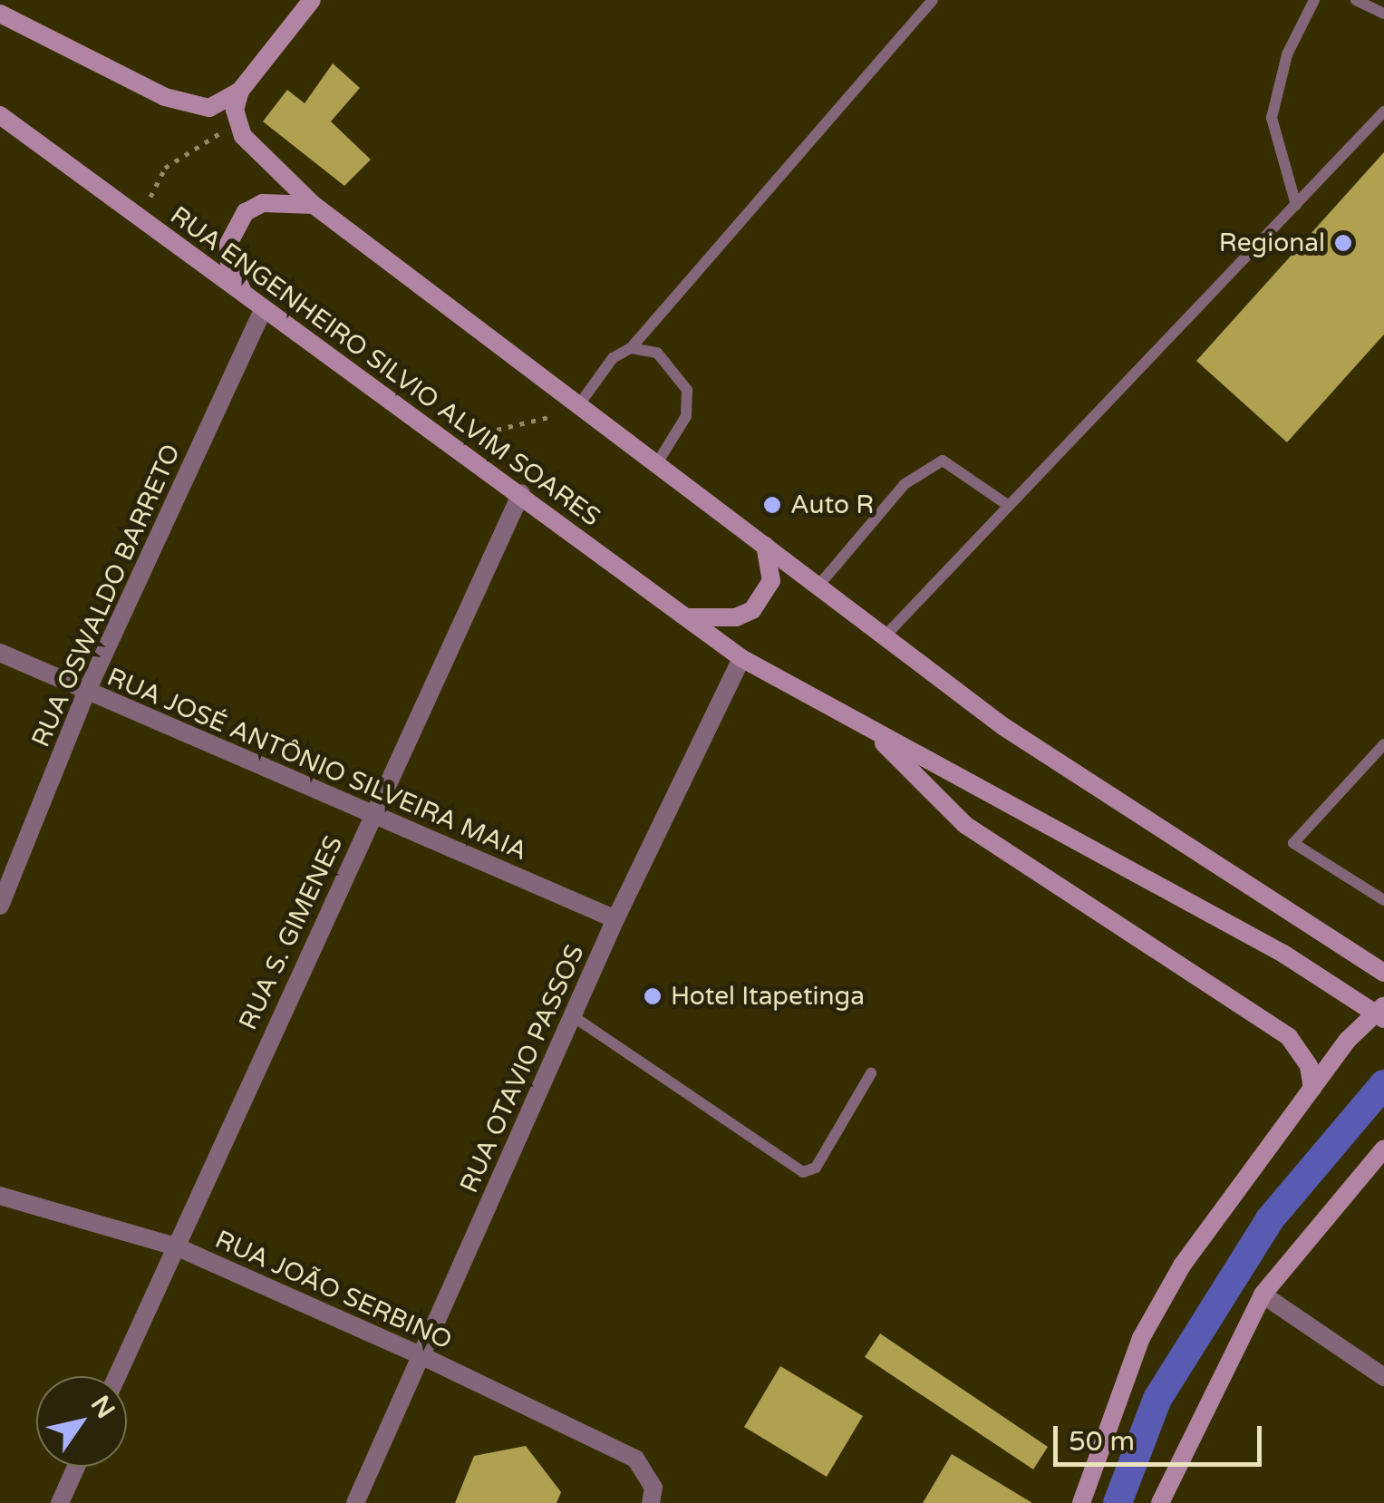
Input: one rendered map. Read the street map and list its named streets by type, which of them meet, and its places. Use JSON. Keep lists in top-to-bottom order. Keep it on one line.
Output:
{"streets":{"main road":["RUA ENGENHEIRO SILVIO ALVIM SOARES"],"street":["RUA OSWALDO BARRETO","RUA JOSÉ ANTÔNIO SILVEIRA MAIA","RUA S. GIMENES","RUA OTAVIO PASSOS","RUA JOÃO SERBINO"]},"crossings":[["RUA ENGENHEIRO SILVIO ALVIM SOARES","RUA OSWALDO BARRETO"],["RUA ENGENHEIRO SILVIO ALVIM SOARES","RUA S. GIMENES"],["RUA ENGENHEIRO SILVIO ALVIM SOARES","RUA OTAVIO PASSOS"],["RUA OSWALDO BARRETO","RUA JOSÉ ANTÔNIO SILVEIRA MAIA"],["RUA JOSÉ ANTÔNIO SILVEIRA MAIA","RUA S. GIMENES"],["RUA JOSÉ ANTÔNIO SILVEIRA MAIA","RUA OTAVIO PASSOS"],["RUA S. GIMENES","RUA JOÃO SERBINO"],["RUA OTAVIO PASSOS","RUA JOÃO SERBINO"]],"places":["Regional","Auto R","Hotel Itapetinga"],"scale_bar":"50 m","north":"top right"}
